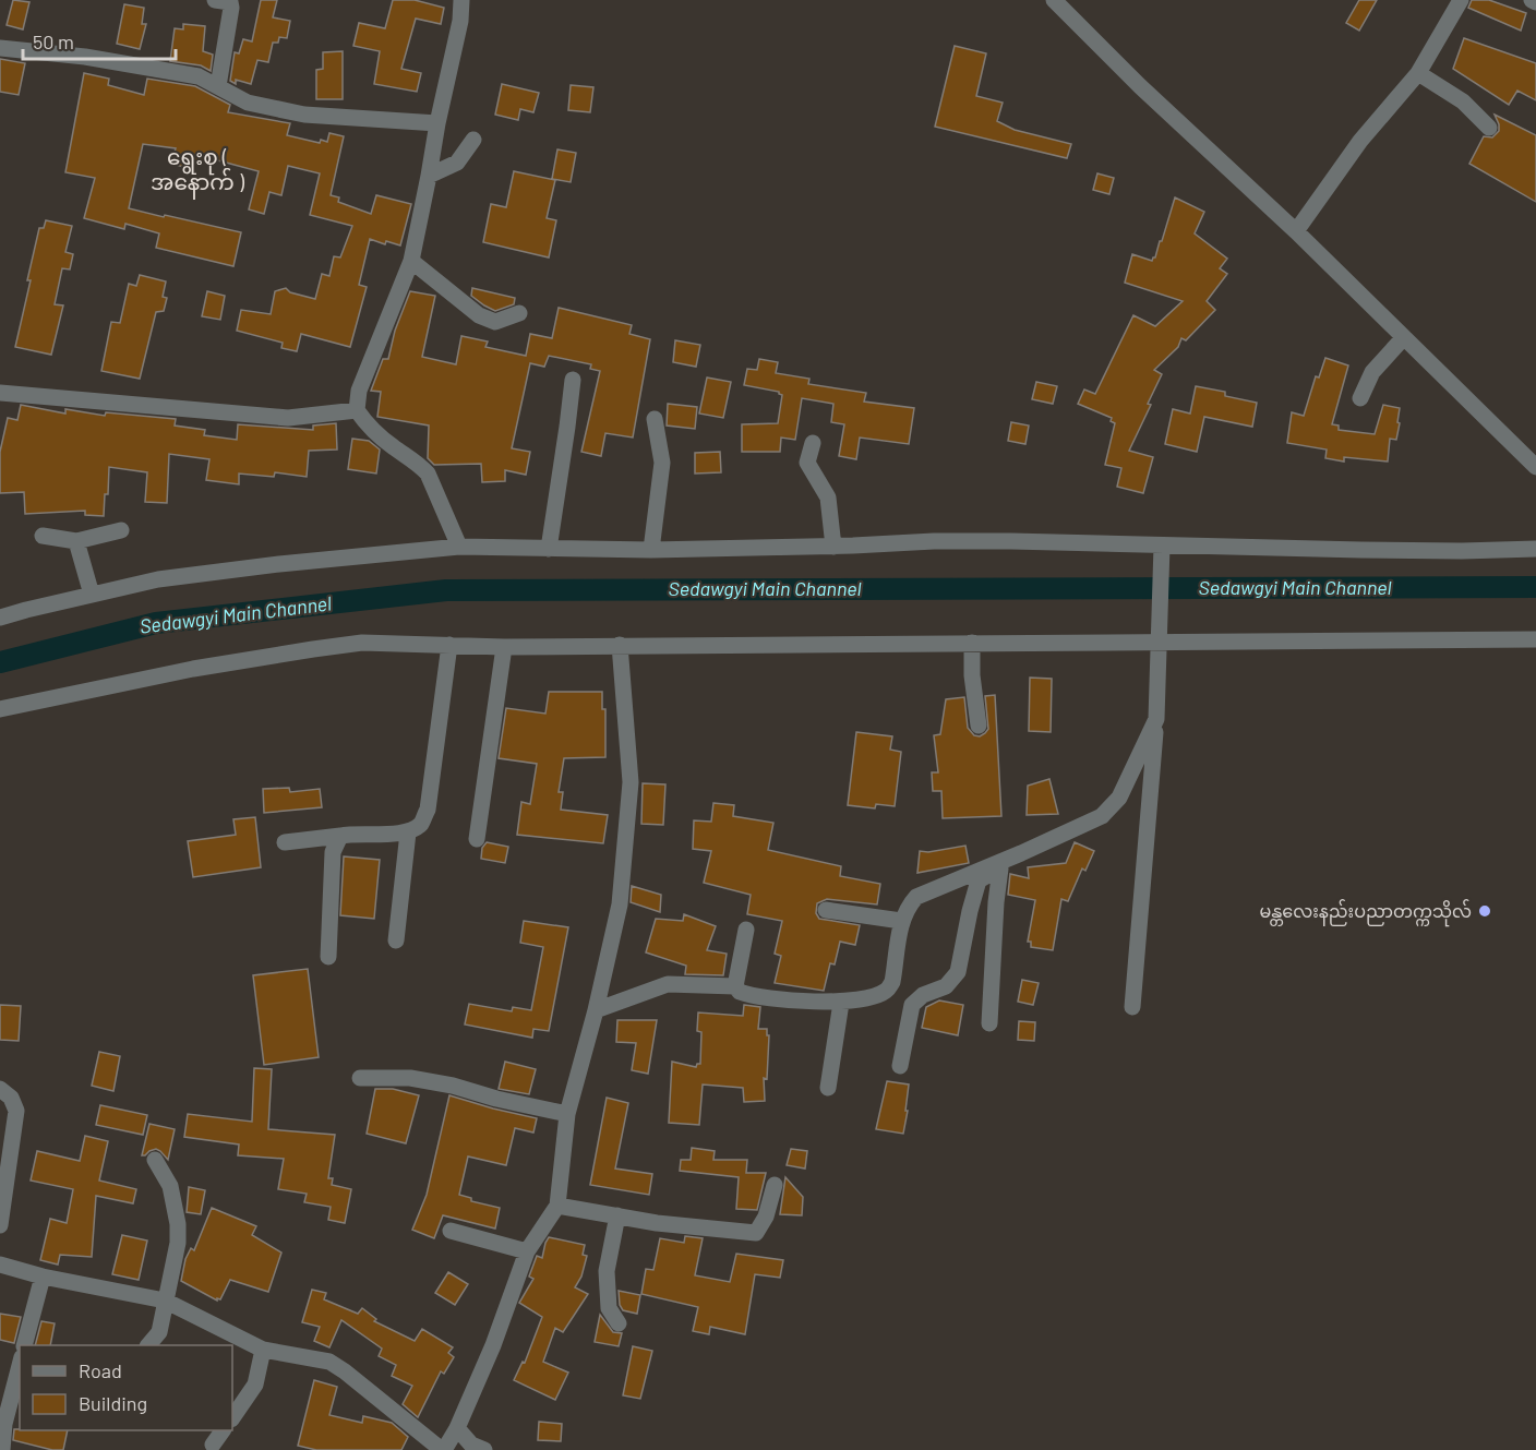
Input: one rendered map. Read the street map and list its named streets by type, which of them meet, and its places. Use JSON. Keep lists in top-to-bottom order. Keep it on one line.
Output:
{"districts":["ရွေးစု ( အနောက် )"],"water":["Sedawgyi Main Channel"],"places":["မန္တလေးနည်းပညာတက္ကသိုလ်"],"legend":["Road","Building"],"scale_bar":"50 m"}
